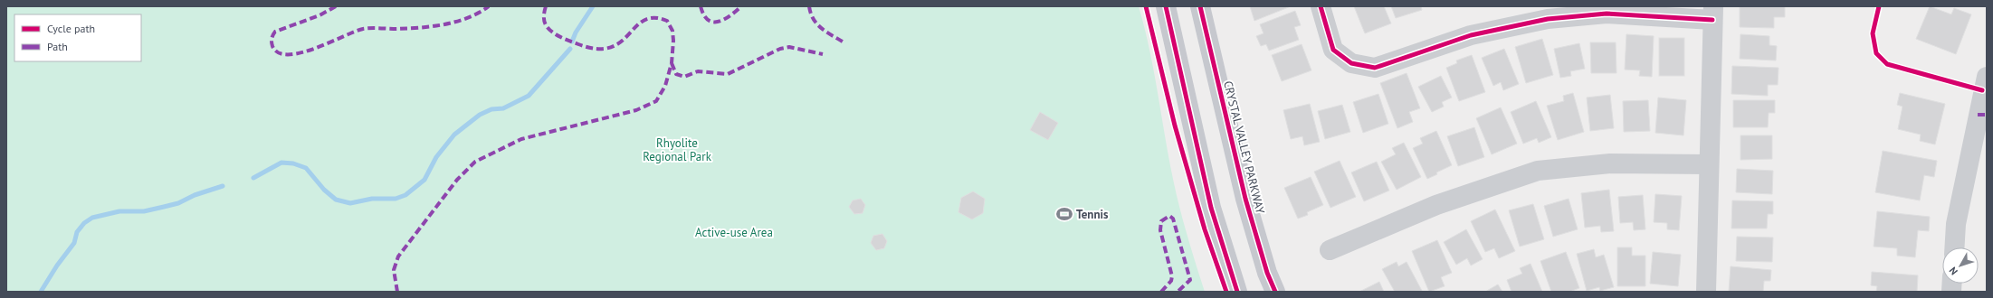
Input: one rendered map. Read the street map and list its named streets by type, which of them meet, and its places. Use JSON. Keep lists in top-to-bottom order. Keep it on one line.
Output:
{"streets":{"main road":["CRYSTAL VALLEY PARKWAY"]},"parks":["Rhyolite Regional Park","Active-use Area"],"places":{"sports":["Tennis"]},"legend":["Cycle path","Path"],"north":"bottom left"}
